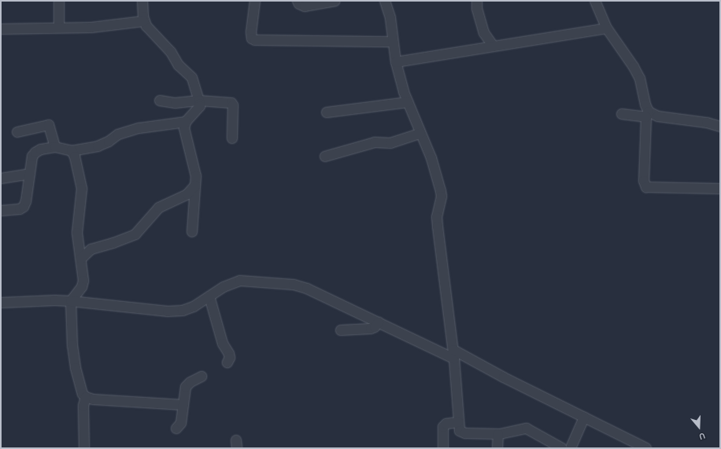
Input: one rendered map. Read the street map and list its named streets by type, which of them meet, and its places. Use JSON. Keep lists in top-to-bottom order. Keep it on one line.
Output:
{"north":"bottom"}
